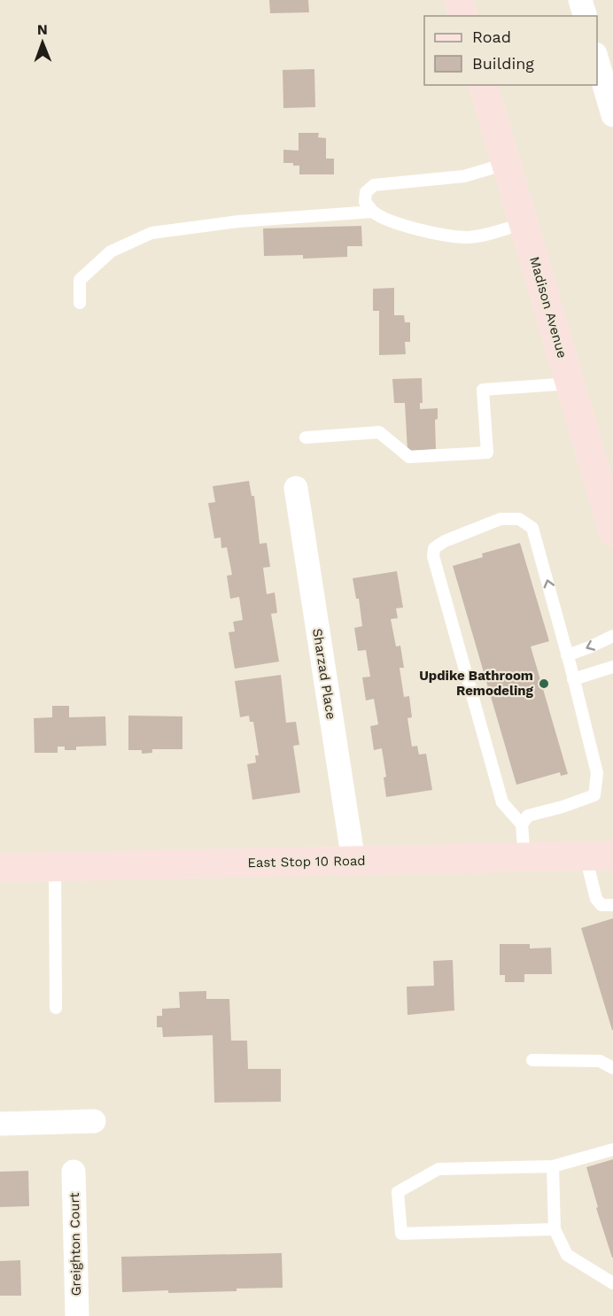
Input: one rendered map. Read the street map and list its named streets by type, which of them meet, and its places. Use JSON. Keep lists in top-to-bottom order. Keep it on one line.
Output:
{"streets":{"street":["Madison Avenue","Sharzad Place","East Stop 10 Road","Greighton Court"]},"crossings":[["Sharzad Place","East Stop 10 Road"]],"places":["Updike Bathroom Remodeling"],"legend":["Road","Building"],"north":"top"}
